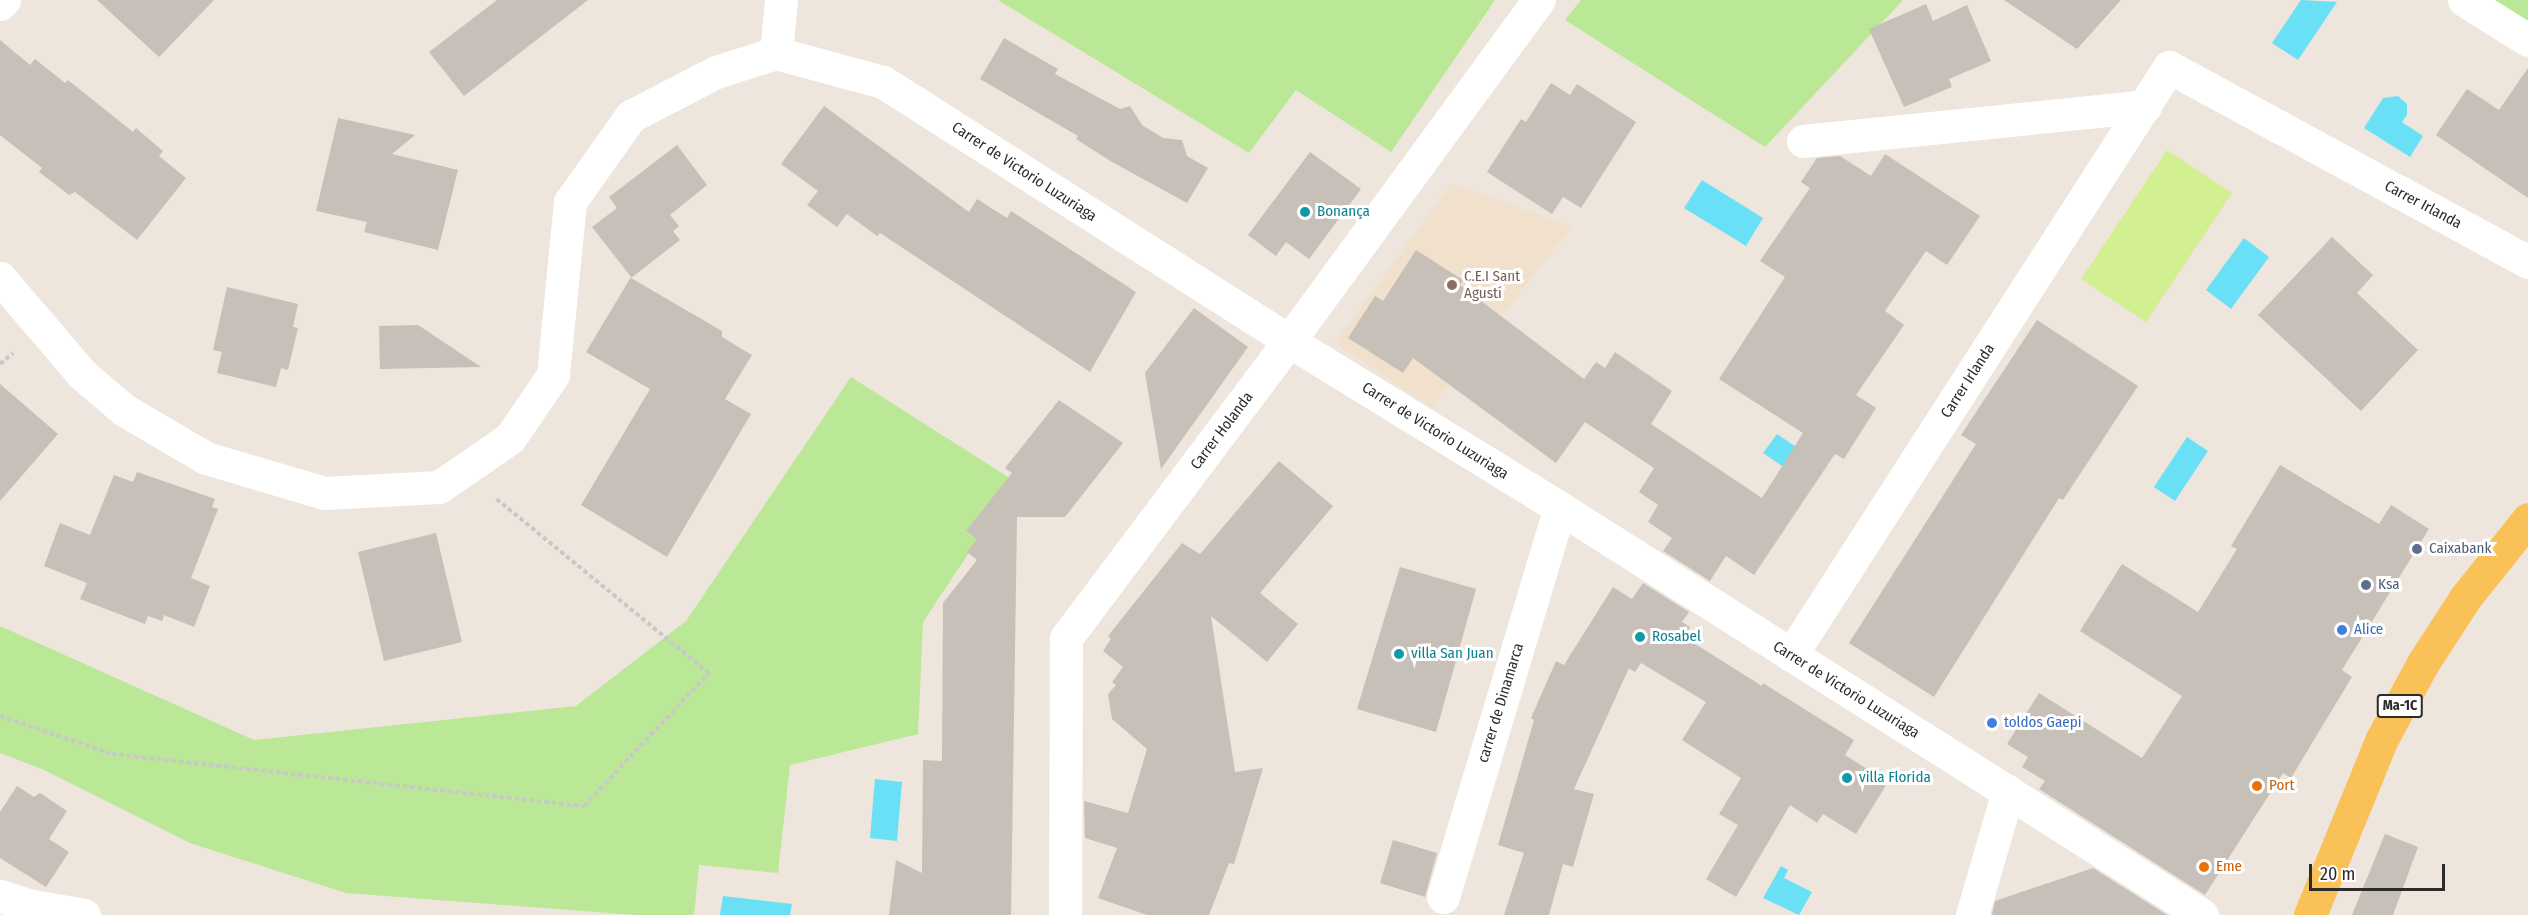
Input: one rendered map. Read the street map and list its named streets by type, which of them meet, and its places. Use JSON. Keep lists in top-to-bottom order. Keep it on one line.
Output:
{"streets":{"main road":["Ma-1C"],"street":["Carrer de Victorio Luzuriaga","Carrer Irlanda","Carrer Holanda","carrer de Dinamarca"]},"crossings":[["Carrer de Victorio Luzuriaga","Carrer Irlanda"],["Carrer de Victorio Luzuriaga","Carrer Holanda"],["Carrer de Victorio Luzuriaga","carrer de Dinamarca"]],"places":["Bonança","C.E.I Sant Agustí","Caixabank","Ksa","Alice","Rosabel","villa San Juan","toldos Gaepi","villa Florida","Port","Eme"],"scale_bar":"20 m"}
